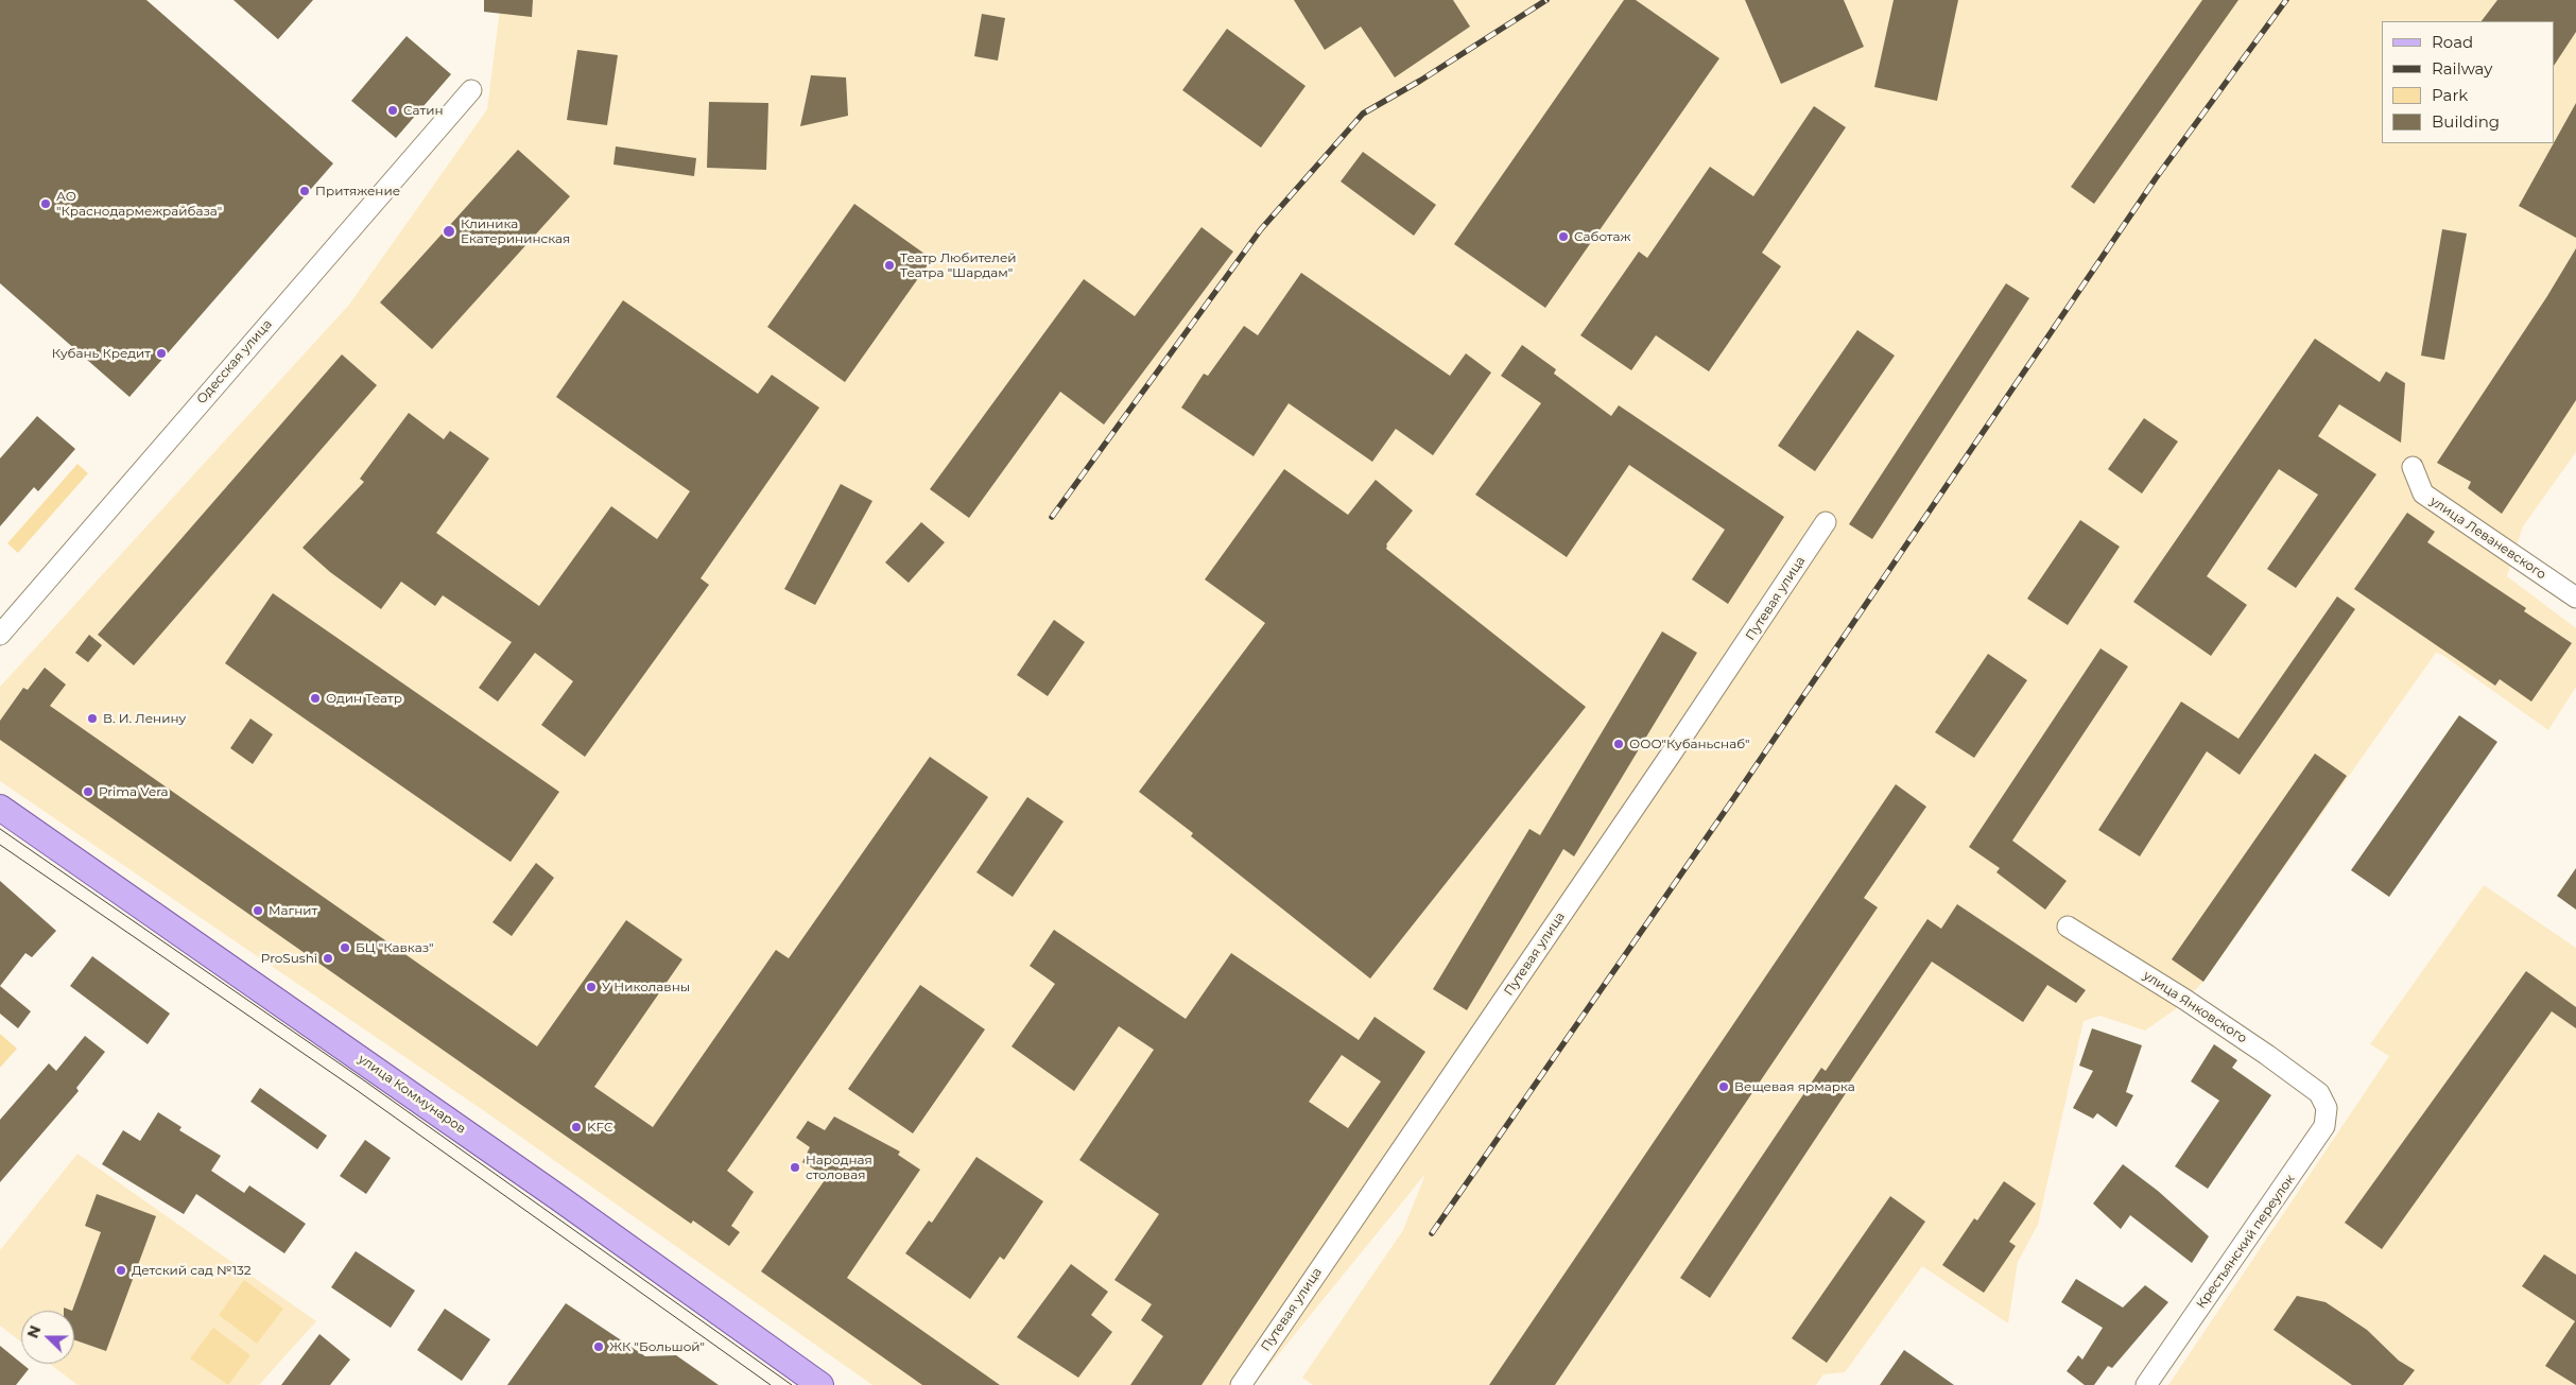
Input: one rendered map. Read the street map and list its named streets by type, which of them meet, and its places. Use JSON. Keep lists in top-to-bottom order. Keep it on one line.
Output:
{"streets":{"main road":["улица Коммунаров"],"street":["Одесская улица","улица Леваневского","Путевая улица","улица Янковского","Крестьянский переулок"]},"crossings":[["улица Янковского","Крестьянский переулок"]],"places":["Сатин","Притяжение","АО \"Краснодармежрайбаза\"","Клиника Екатерининская","Саботаж","Театр Любителей Театра \"Шардам\"","Кубань Кредит","Один Театр","В. И. Ленину","ООО\"Кубаньснаб\"","Prima Vera","Магнит","БЦ \"Кавказ\"","ProSushi","У Николавны","Вещевая ярмарка","KFC","Народная столовая","Детский сад №132","ЖК \"Большой\""],"legend":["Road","Railway","Park","Building"],"north":"left"}
